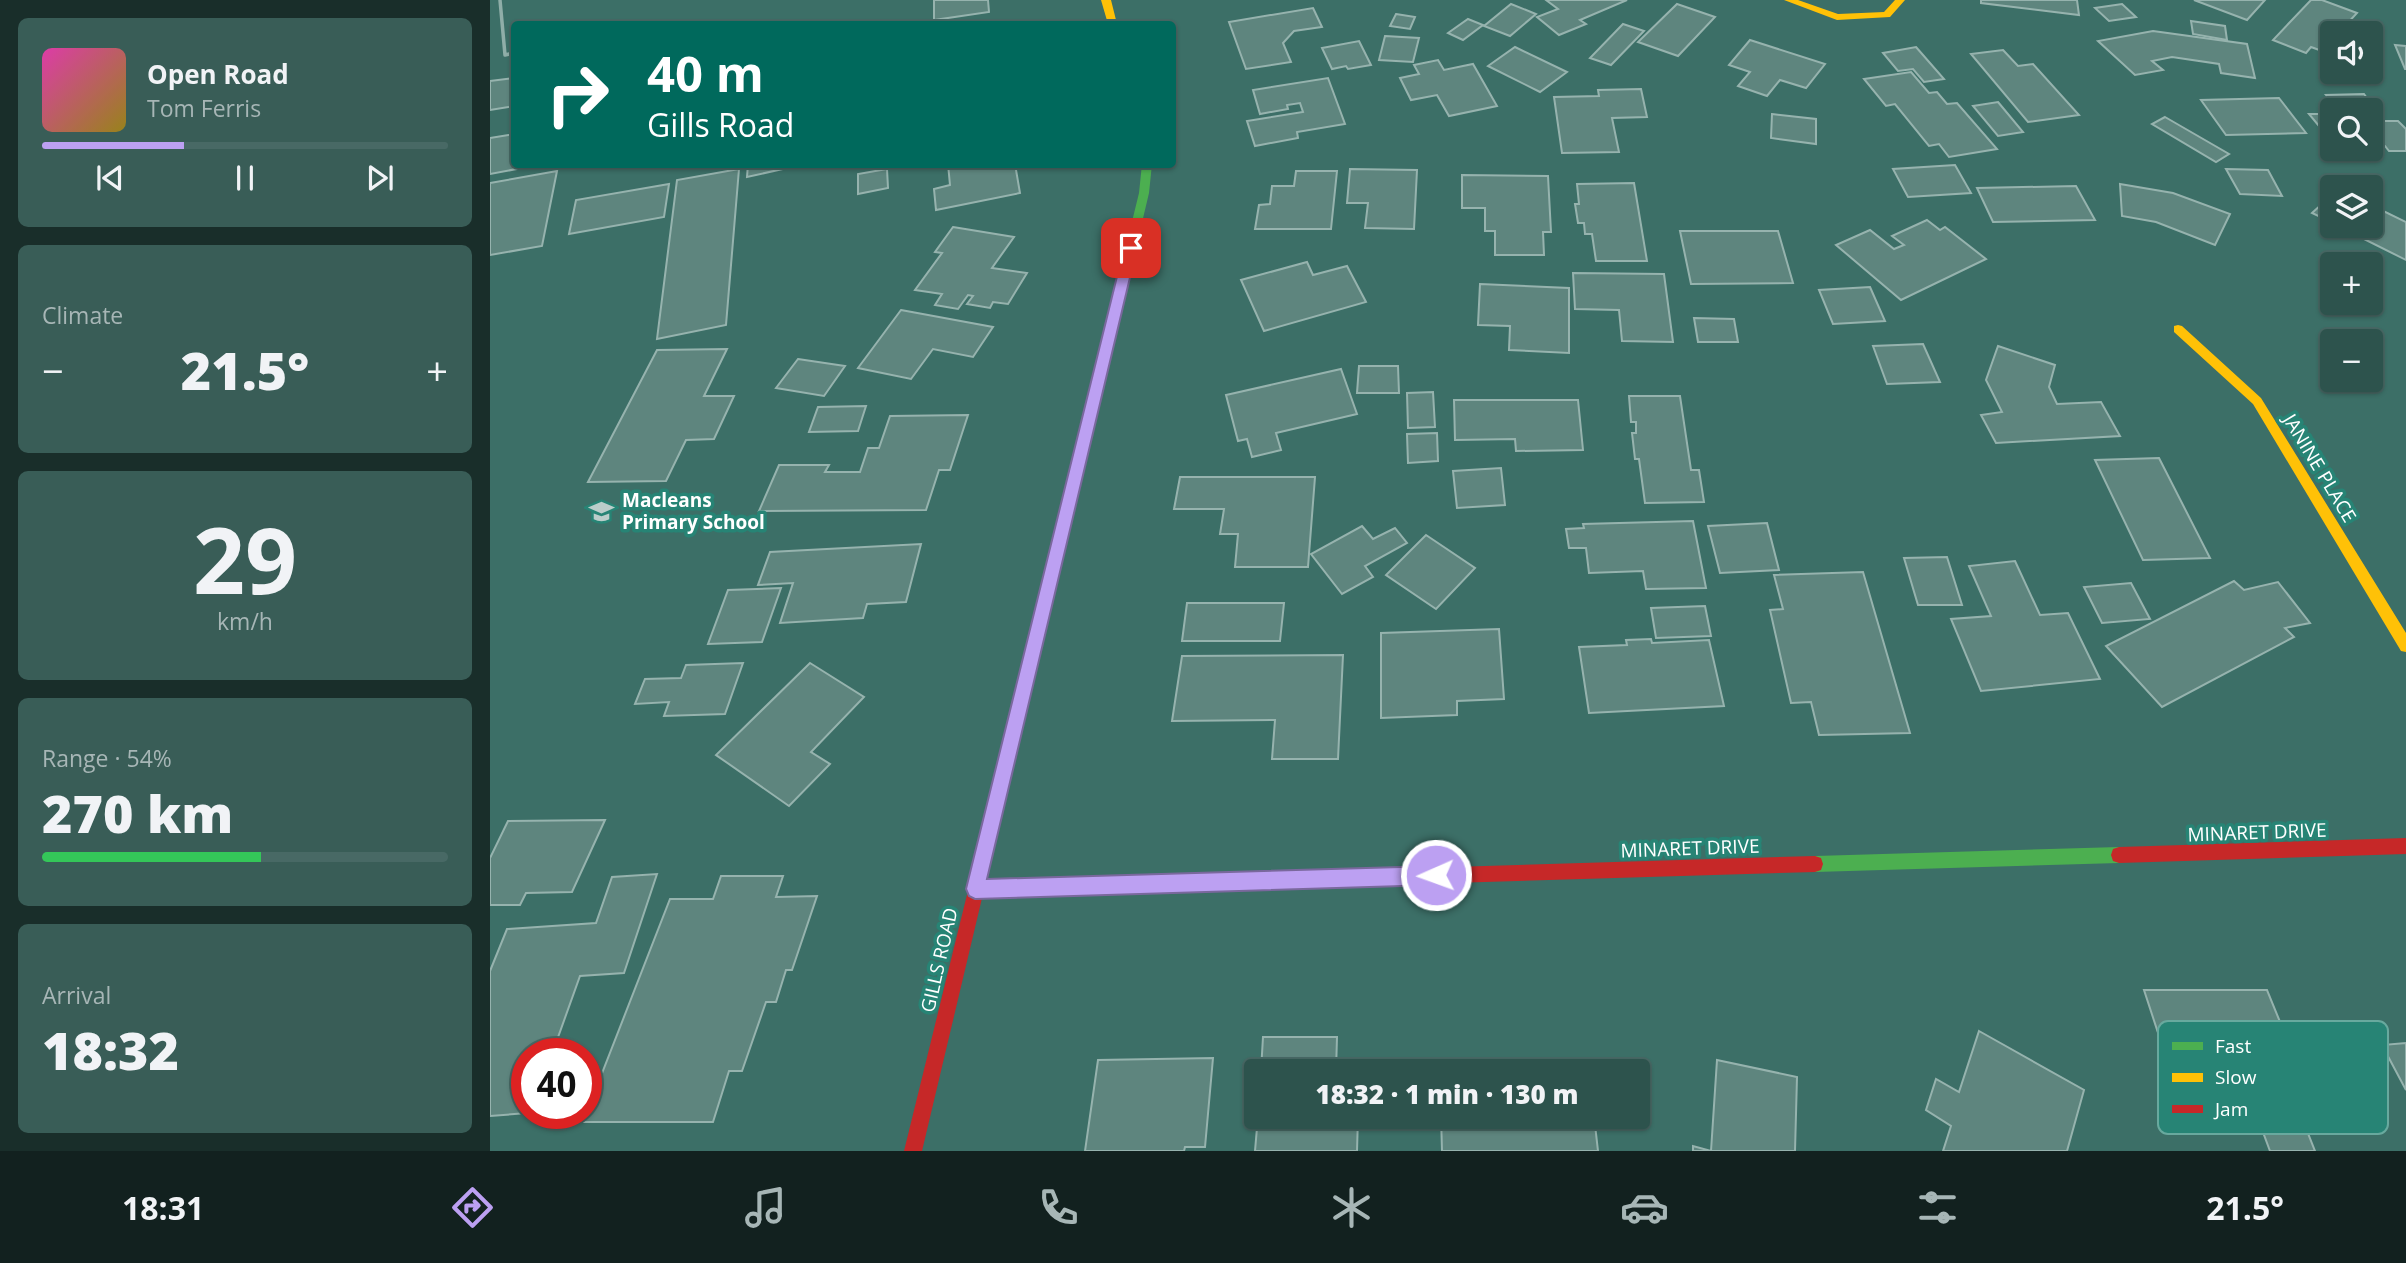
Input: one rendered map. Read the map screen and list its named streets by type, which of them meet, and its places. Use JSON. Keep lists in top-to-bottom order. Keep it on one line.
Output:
{"streets":{"street":["JANINE PLACE","MINARET DRIVE","GILLS ROAD"]},"crossings":[["MINARET DRIVE","GILLS ROAD"]],"places":{"school or university":["Macleans Primary School"]},"legend":["Fast","Slow","Jam"],"page":{"map_buttons":["+","−"],"turn":["40 m","Gills Road"],"song":["Open Road","Tom Ferris"],"tile":["Climate",["29","km/h"],["Range · 54%","270 km"],["Arrival","18:32"]],"heat":["−","21.5°","+"],"limit":"40","trip":"18:32 · 1 min · 130 m","tabs":["18:31","21.5°"]}}
